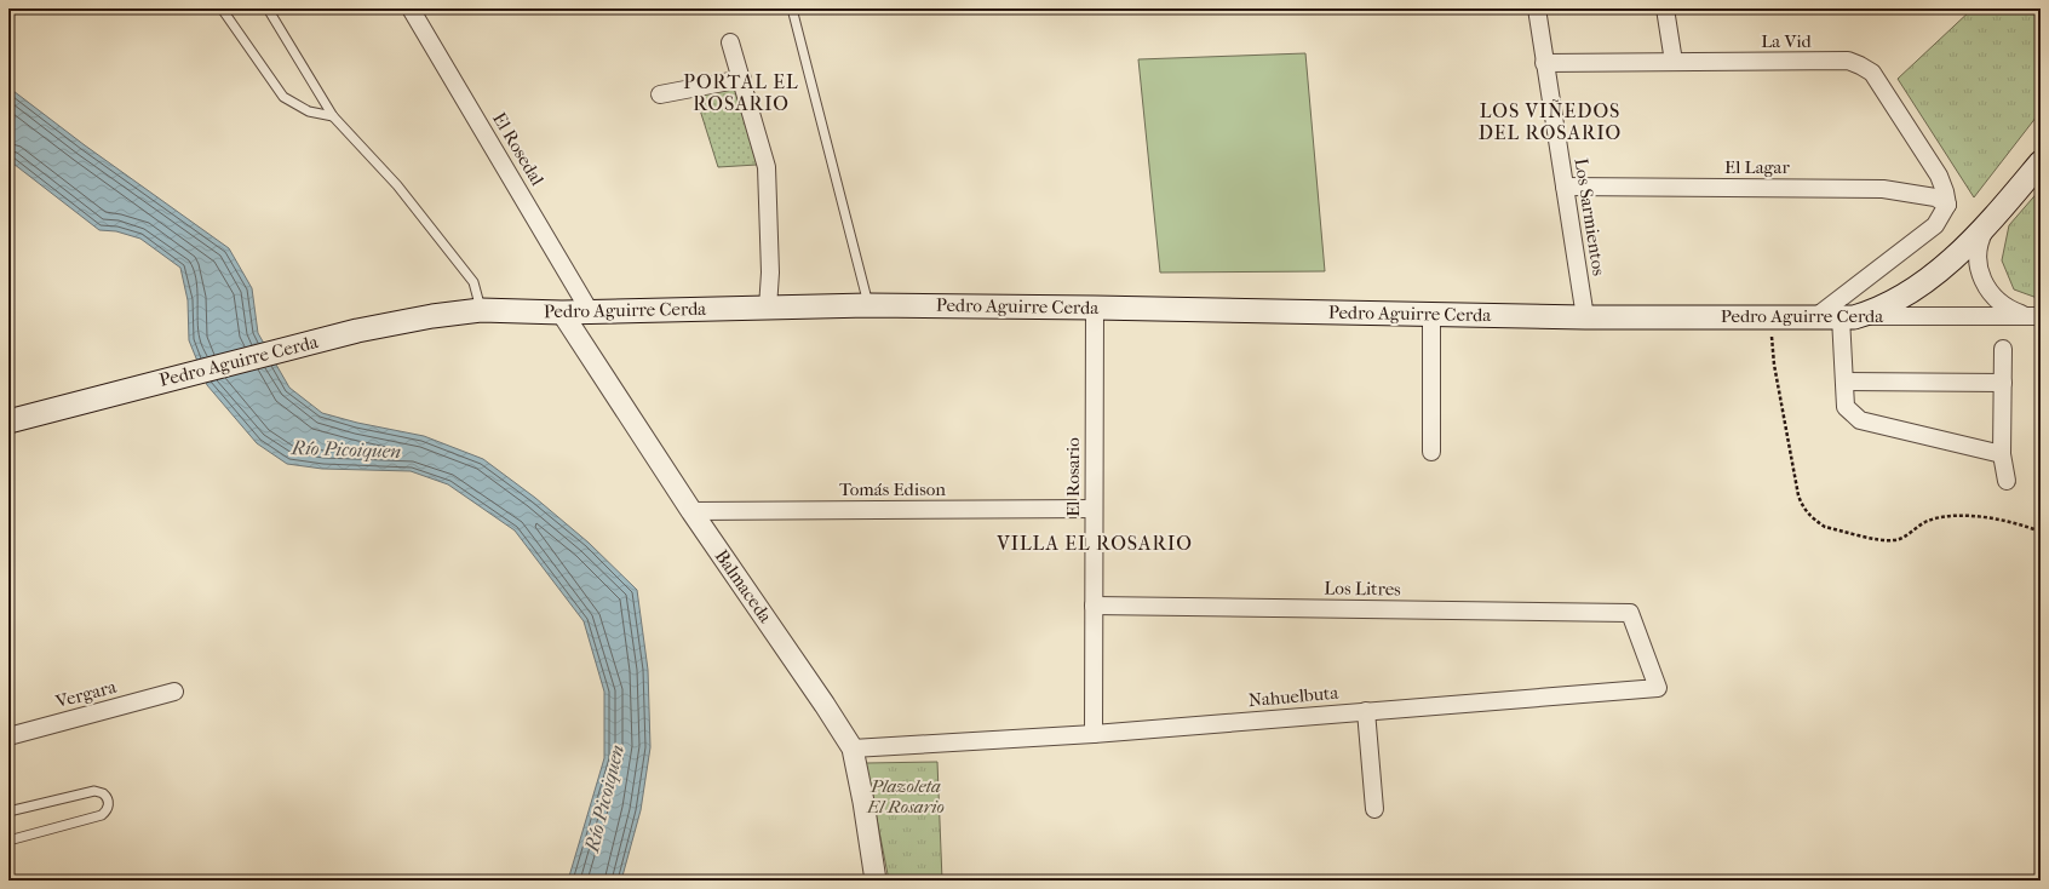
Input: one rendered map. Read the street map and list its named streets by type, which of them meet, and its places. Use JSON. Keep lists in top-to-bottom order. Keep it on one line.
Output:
{"streets":{"main road":["Pedro Aguirre Cerda"],"street":["La Vid","El Rosedal","El Lagar","Los Sarmientos","El Rosario","Tomás Edison","Balmaceda","Los Litres","Vergara","Nahuelbuta"]},"crossings":[["La Vid","El Lagar"],["La Vid","Los Sarmientos"],["El Rosedal","Pedro Aguirre Cerda"],["El Lagar","Los Sarmientos"],["Los Sarmientos","Pedro Aguirre Cerda"],["Pedro Aguirre Cerda","El Rosario"],["Pedro Aguirre Cerda","Balmaceda"],["El Rosario","Tomás Edison"],["El Rosario","Los Litres"],["El Rosario","Nahuelbuta"],["Tomás Edison","Balmaceda"],["Balmaceda","Nahuelbuta"],["Los Litres","Nahuelbuta"]],"districts":["PORTAL EL ROSARIO","LOS VIÑEDOS DEL ROSARIO","VILLA EL ROSARIO"],"water":["Río Picoiquen"],"parks":["Plazoleta El Rosario"]}
